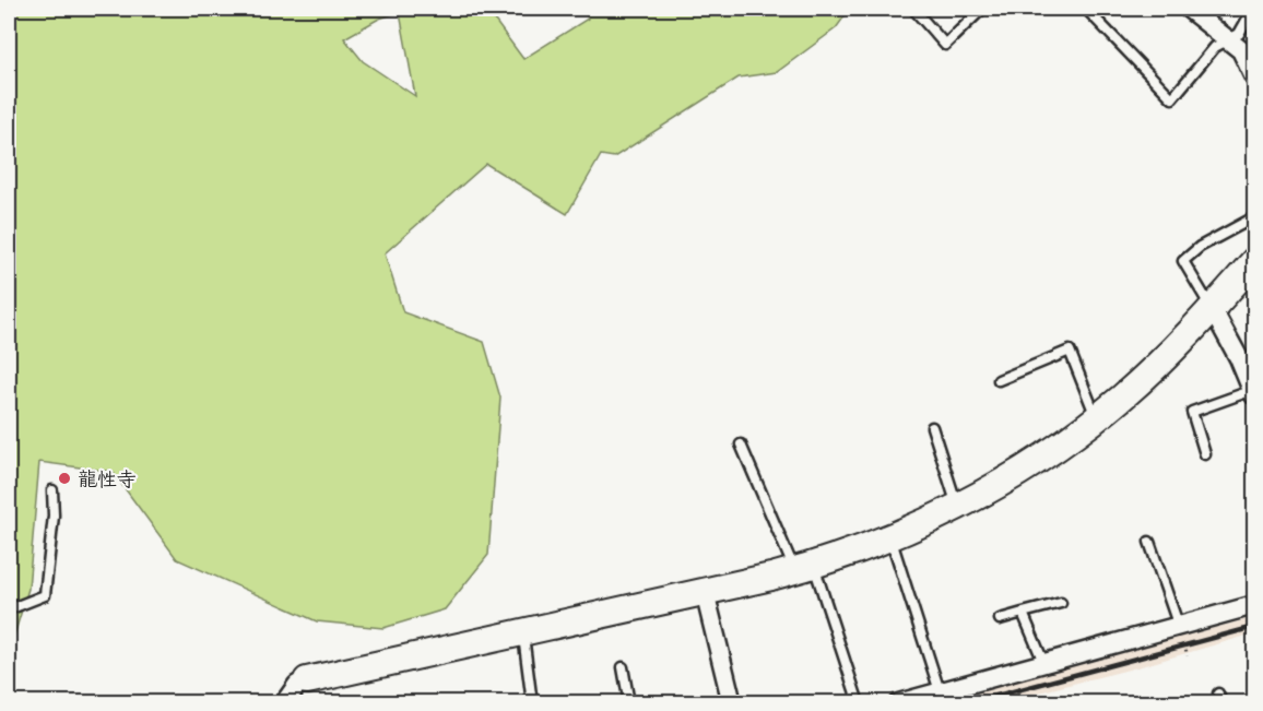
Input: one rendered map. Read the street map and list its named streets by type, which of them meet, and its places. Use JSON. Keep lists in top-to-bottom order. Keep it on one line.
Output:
{"places":["龍性寺"]}
